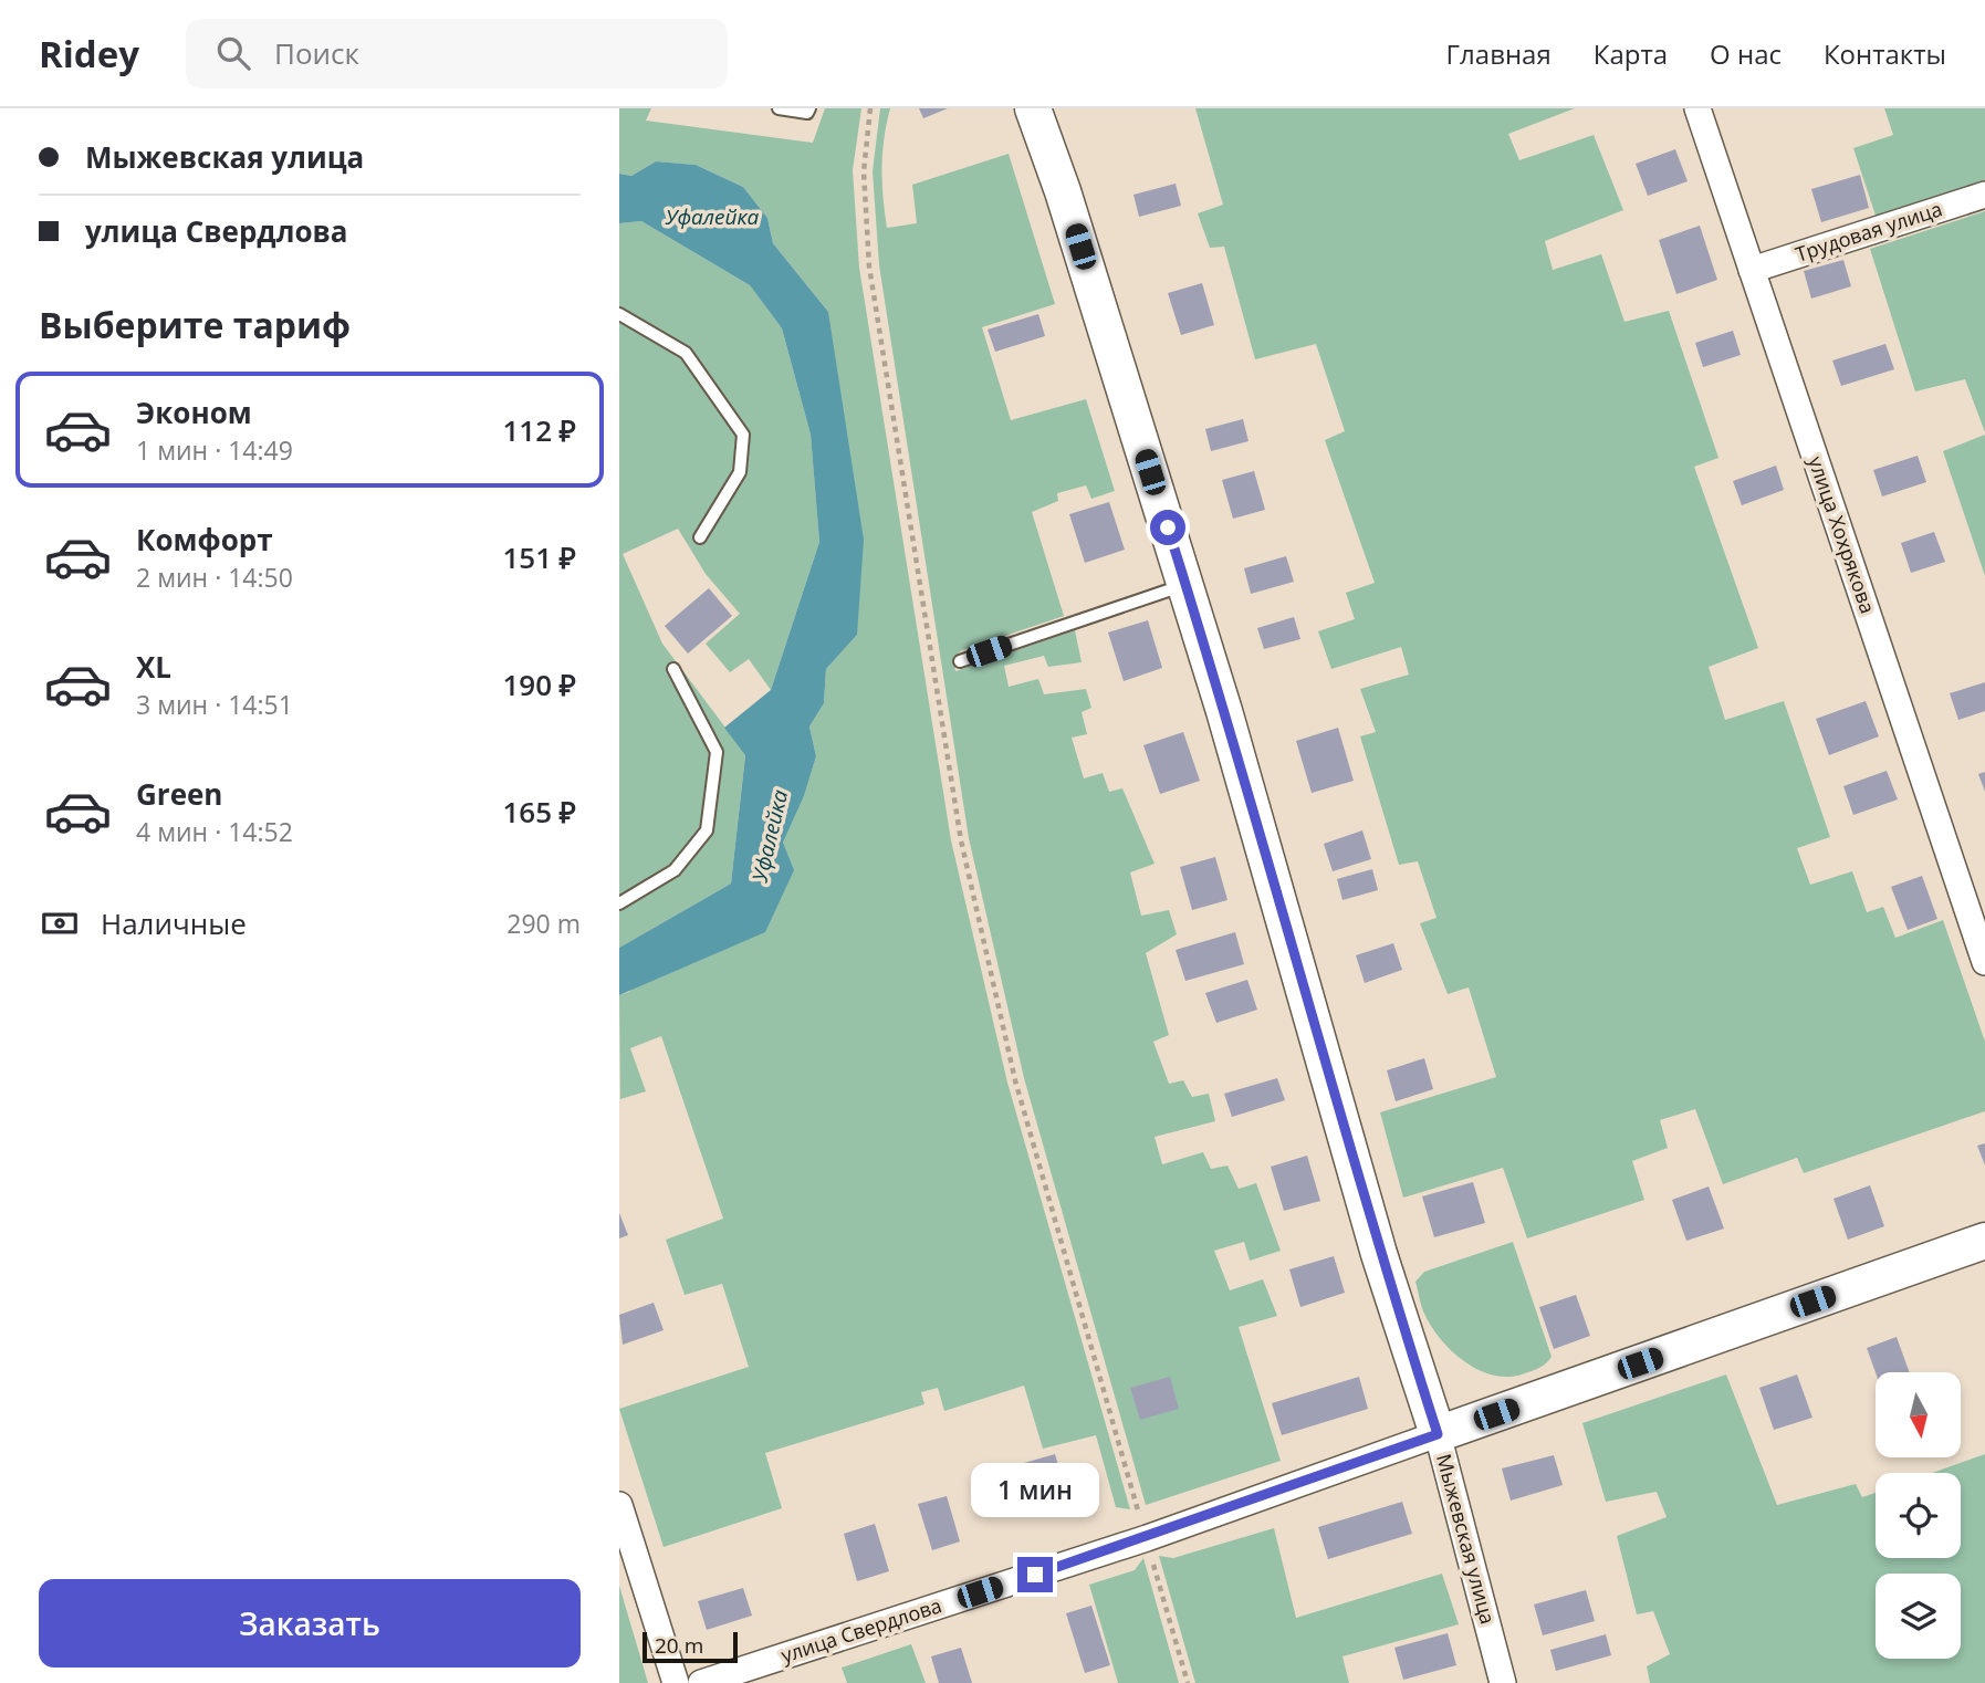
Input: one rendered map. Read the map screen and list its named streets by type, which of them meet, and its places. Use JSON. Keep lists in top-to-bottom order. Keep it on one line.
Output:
{"streets":{"street":["Трудовая улица","улица Хохрякова","Мыжевская улица","улица Свердлова"]},"crossings":[["Трудовая улица","улица Хохрякова"],["Мыжевская улица","улица Свердлова"]],"water":["Уфалейка"],"scale_bar":"20 m","north":"bottom","page":{"header":"Ridey","search":"Поиск","nav":["Главная","Карта","О нас","Контакты"],"banner":["Мыжевская улица","улица Свердлова"],"heading":"Выберите тариф","list":[{"name":"Эконом","note":"1 мин · 14:49","value":"112 ₽"},{"name":"Комфорт","note":"2 мин · 14:50","value":"151 ₽"},{"name":"XL","note":"3 мин · 14:51","value":"190 ₽"},{"name":"Green","note":"4 мин · 14:52","value":"165 ₽"}],"pay":["Наличные","290 m"],"bubble":"1 мин","buttons":"Заказать","scale":"20 m"}}
